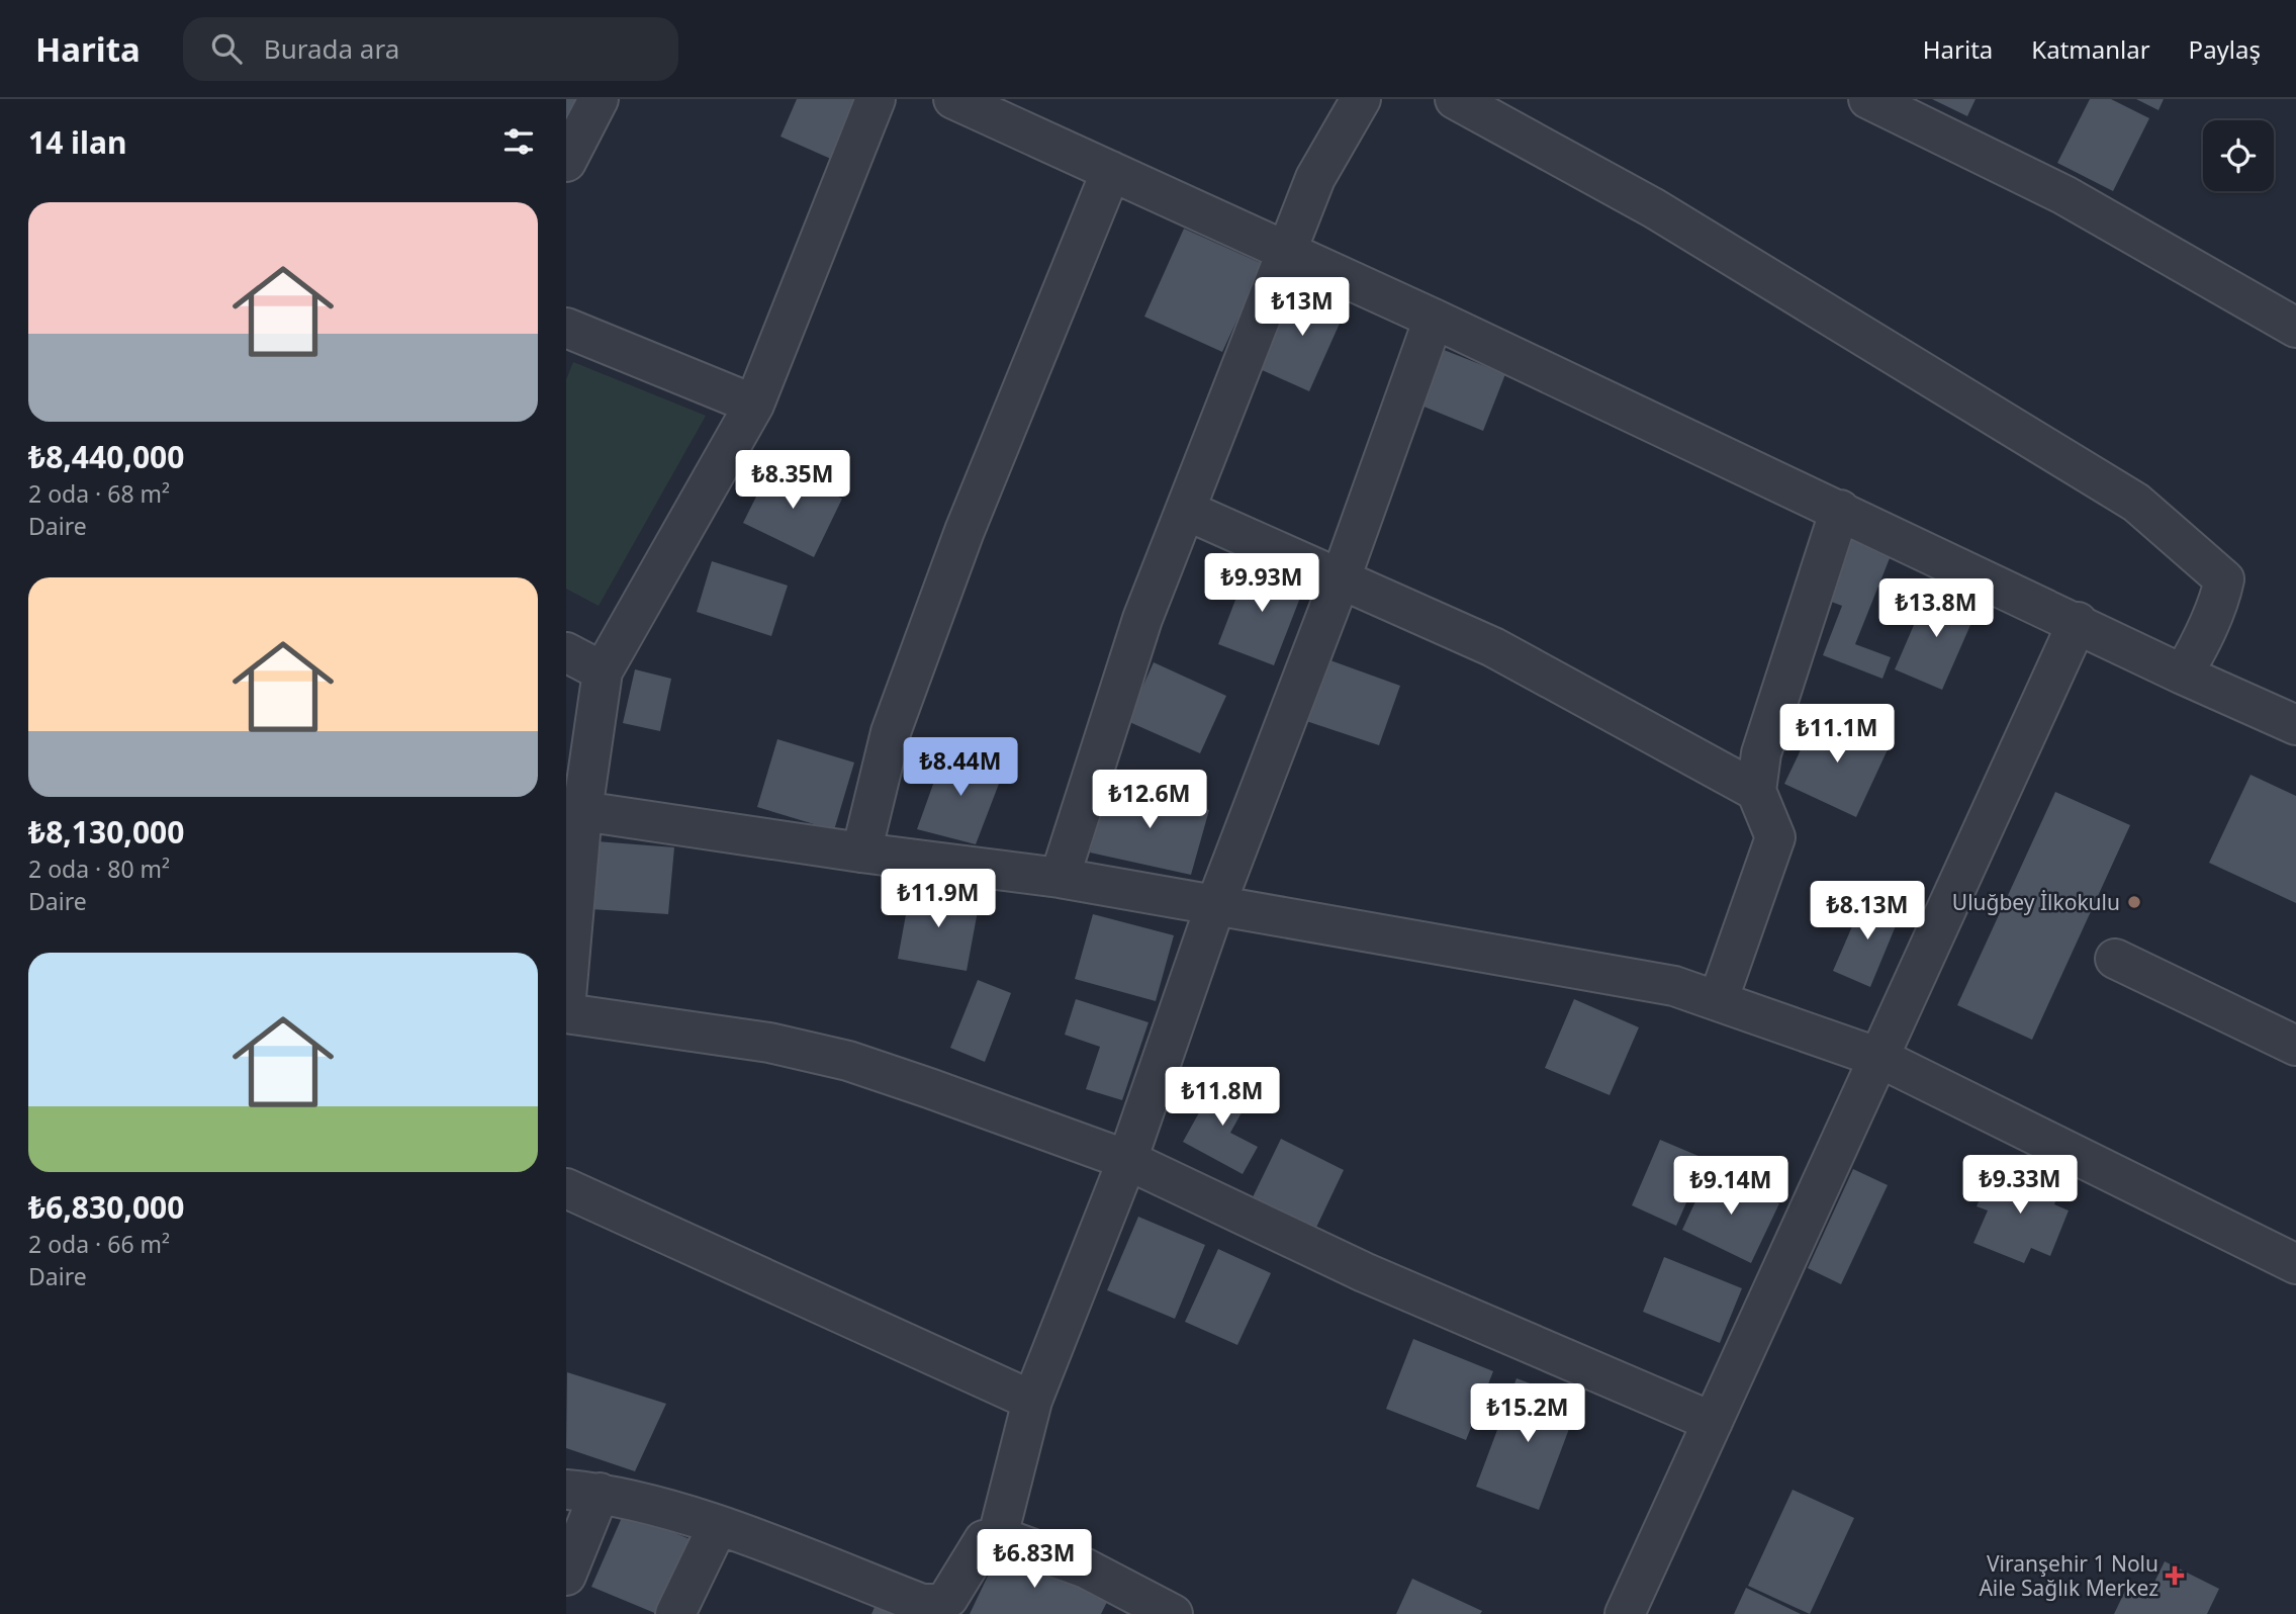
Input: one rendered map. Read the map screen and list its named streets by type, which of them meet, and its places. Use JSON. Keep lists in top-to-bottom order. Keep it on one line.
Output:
{"places":{"other":["Uluğbey İlkokulu"],"health":["Viranşehir 1 Nolu Aile Sağlık Merkez"]},"page":{"header":"Harita","search":"Burada ara","nav":["Harita","Katmanlar","Paylaş"],"heading":"14 ilan","list":[{"name":"₺8,440,000","note":"2 oda · 68 m² · Daire"},{"name":"₺8,130,000","note":"2 oda · 80 m² · Daire"},{"name":"₺6,830,000","note":"2 oda · 66 m² · Daire"}],"price":["₺13M","₺8.35M","₺9.93M","₺13.8M","₺11.1M","₺8.44M","₺12.6M","₺11.9M","₺8.13M","₺11.8M","₺9.33M","₺9.14M","₺15.2M","₺6.83M"]}}
